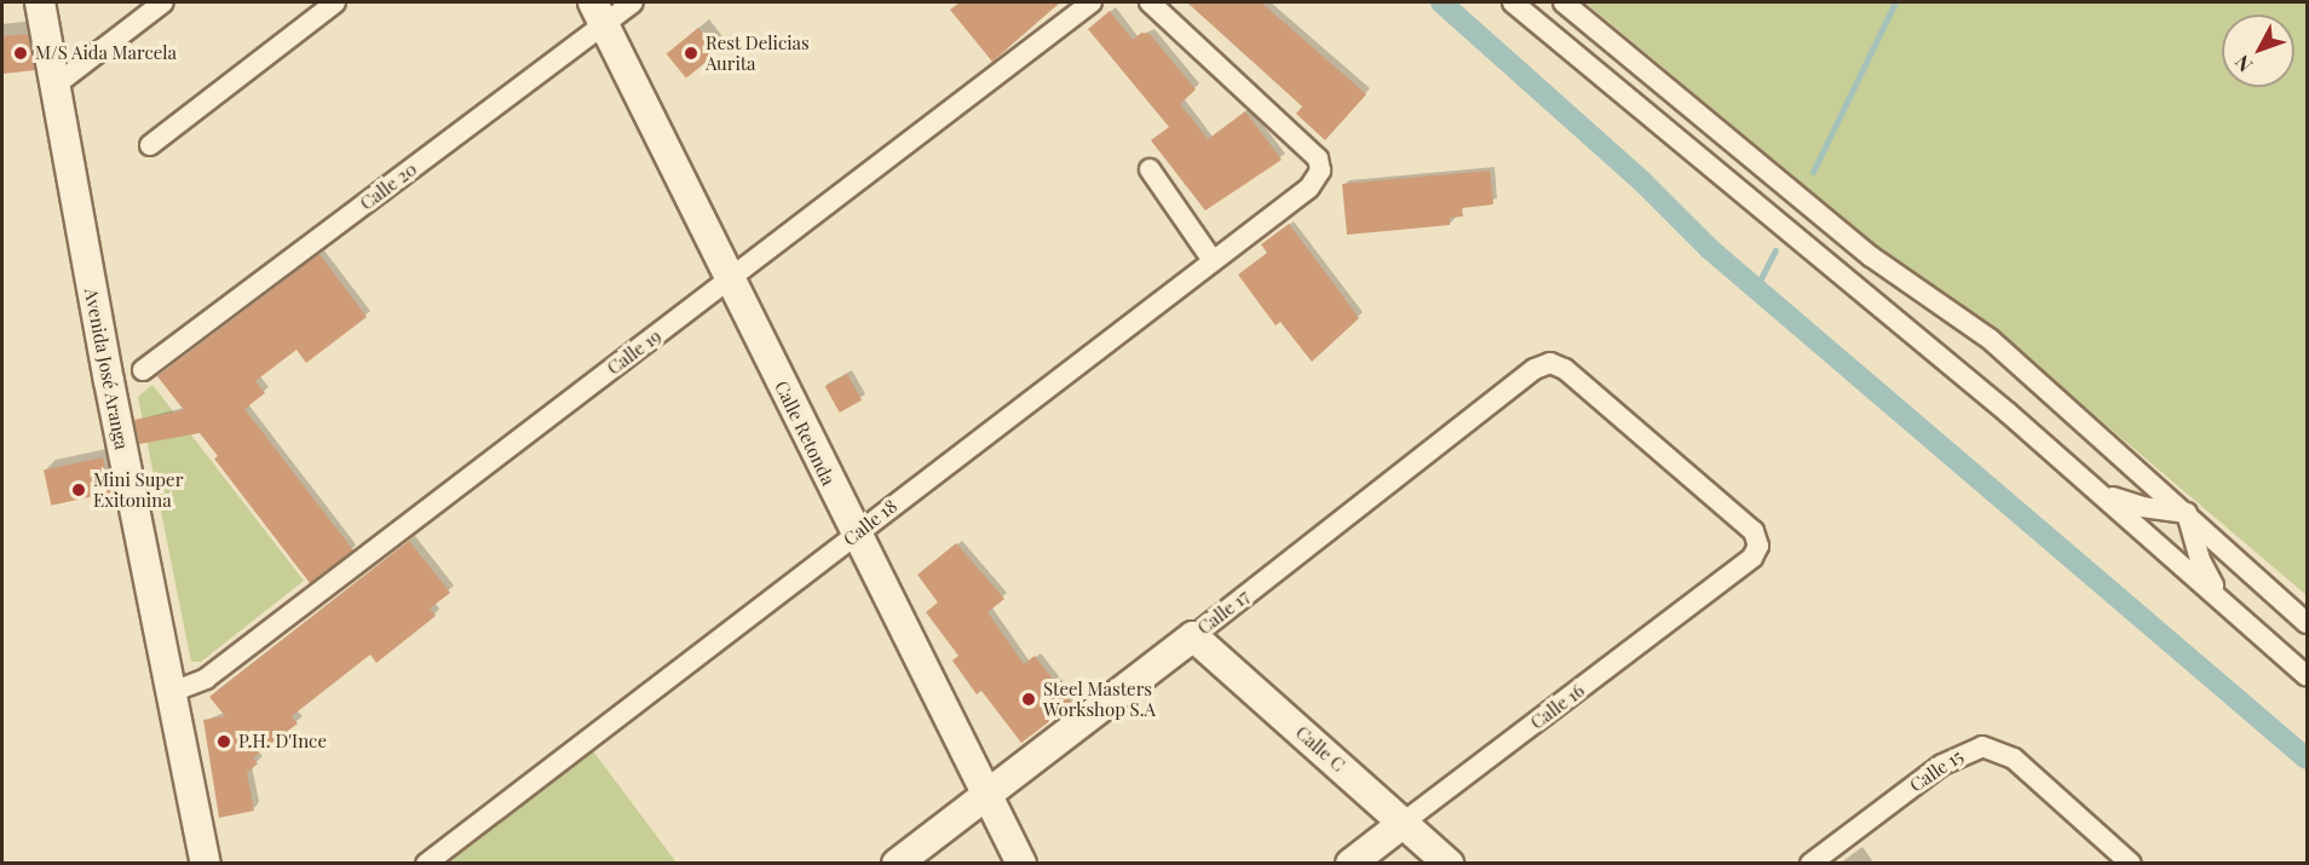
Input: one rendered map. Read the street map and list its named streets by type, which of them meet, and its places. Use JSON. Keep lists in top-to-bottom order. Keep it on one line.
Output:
{"streets":{"street":["Calle 20","Calle 19","Avenida José Aranga","Calle Retonda","Calle 18","Calle 17","Calle 16","Calle C","Calle 15"]},"crossings":[["Calle 20","Calle Retonda"],["Calle 19","Avenida José Aranga"],["Calle 19","Calle Retonda"],["Calle Retonda","Calle 18"],["Calle Retonda","Calle 17"],["Calle 17","Calle 16"],["Calle 17","Calle C"],["Calle 16","Calle C"]],"places":["M/S Aida Marcela","Rest Delicias Aurita","Mini Super Exitonina","Steel Masters Workshop S.A","P.H. D'Ince"],"north":"bottom left"}
